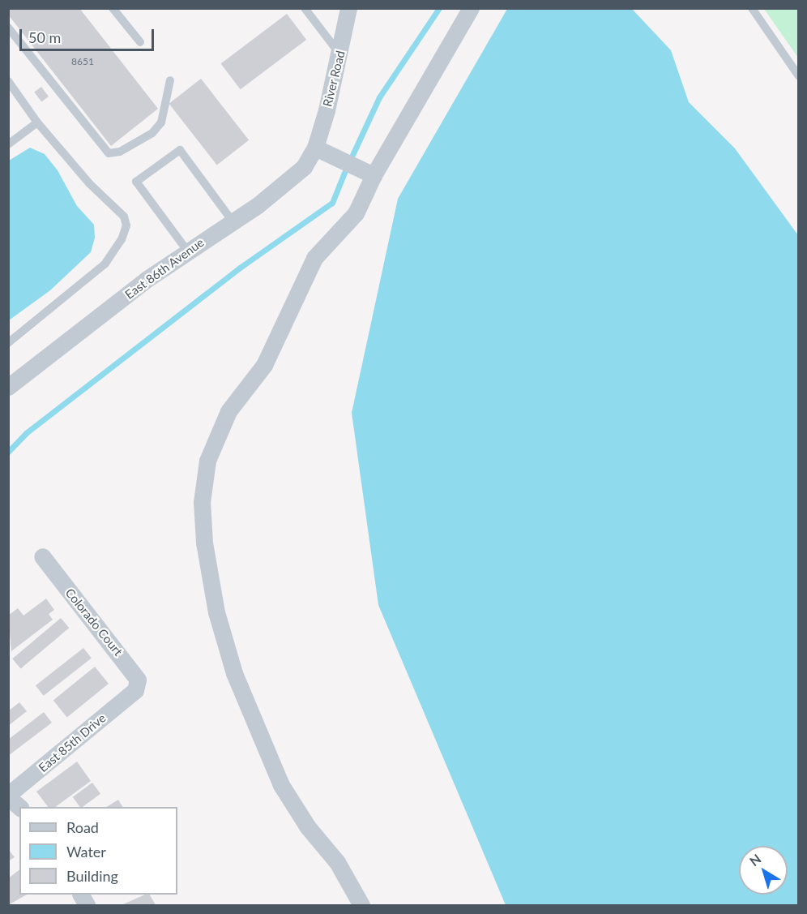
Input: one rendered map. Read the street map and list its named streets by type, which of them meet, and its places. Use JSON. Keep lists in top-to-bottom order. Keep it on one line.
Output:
{"streets":{"street":["River Road","East 86th Avenue","Colorado Court","East 85th Drive"]},"crossings":[["River Road","East 86th Avenue"],["Colorado Court","East 85th Drive"]],"house_numbers":["8651"],"legend":["Road","Water","Building"],"scale_bar":"50 m","north":"top left"}
